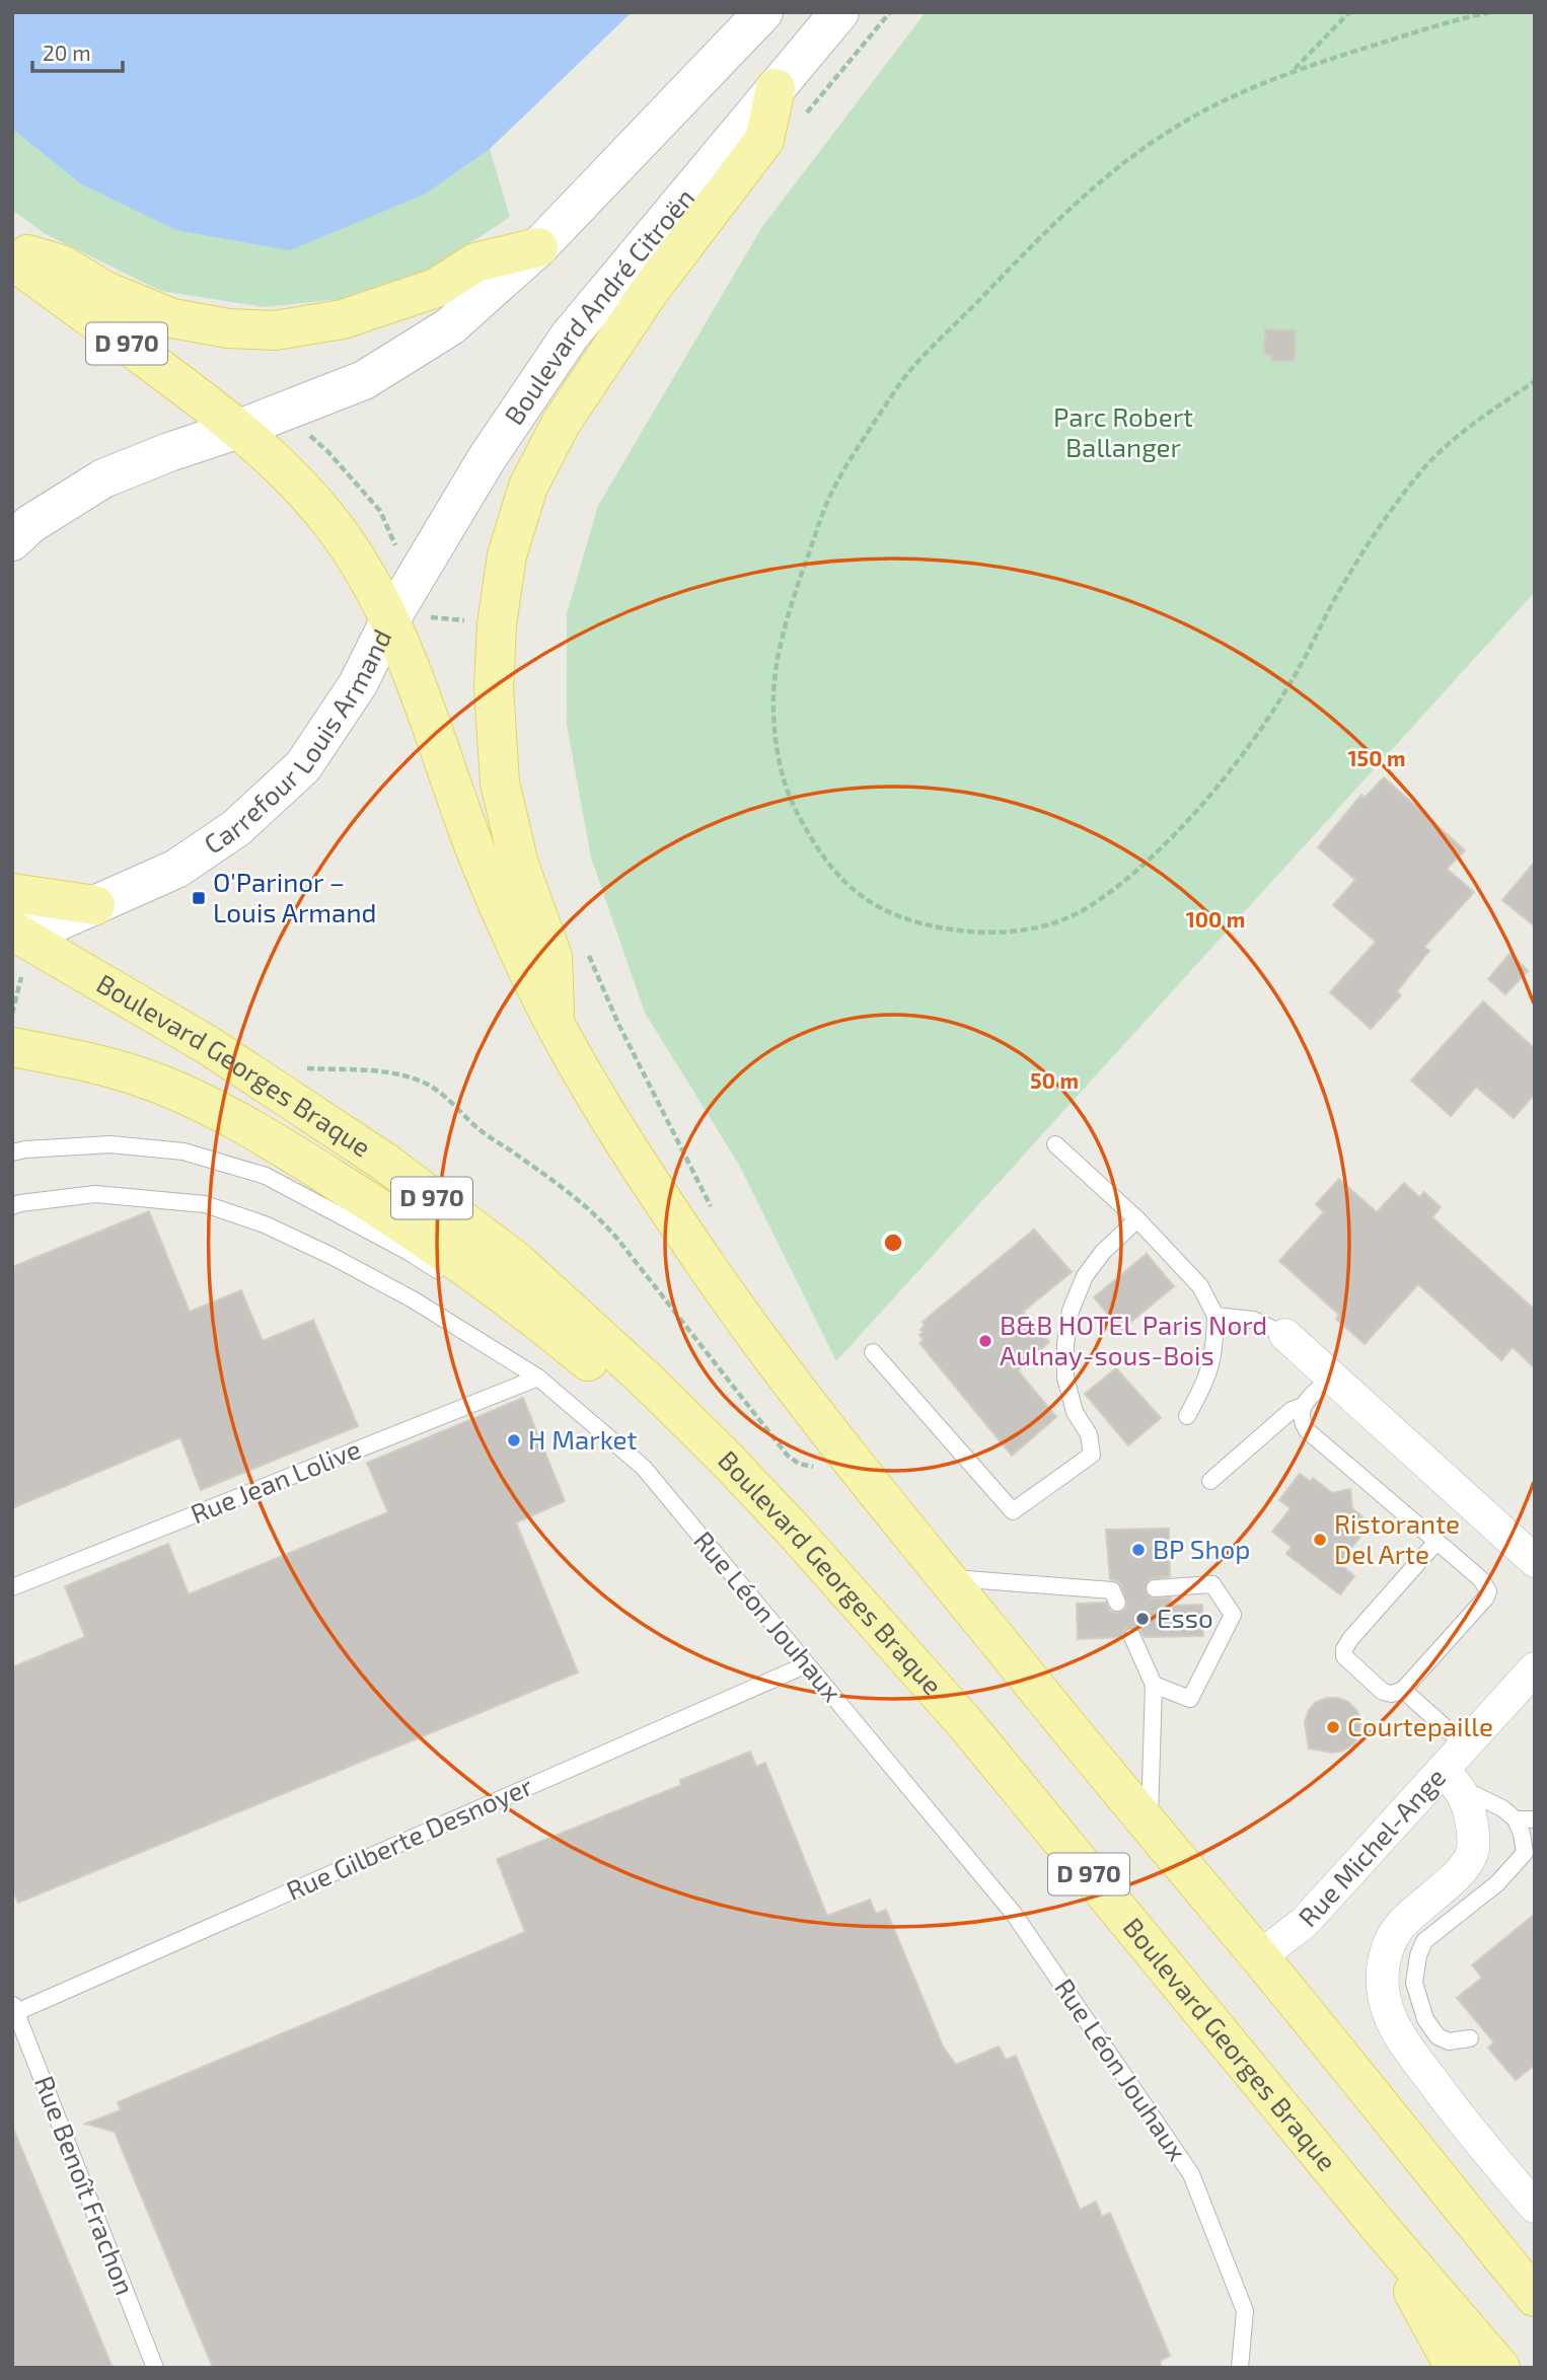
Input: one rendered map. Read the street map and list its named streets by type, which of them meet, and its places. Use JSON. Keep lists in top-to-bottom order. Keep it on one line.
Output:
{"streets":{"main road":["Boulevard André Citroën","D 970","Carrefour Louis Armand","Boulevard Georges Braque"],"street":["Rue Michel-Ange"],"lane":["Rue Jean Lolive","Rue Léon Jouhaux","Rue Gilberte Desnoyer","Rue Benoît Frachon"]},"crossings":[["Boulevard André Citroën","D 970"],["Boulevard André Citroën","Carrefour Louis Armand"],["D 970","Carrefour Louis Armand"],["D 970","Rue Michel-Ange"],["Carrefour Louis Armand","Boulevard Georges Braque"],["Rue Jean Lolive","Rue Léon Jouhaux"],["Rue Léon Jouhaux","Rue Gilberte Desnoyer"],["Rue Gilberte Desnoyer","Rue Benoît Frachon"]],"parks":["Parc Robert Ballanger"],"places":{"transit":["O'Parinor – Louis Armand"],"other":["B&B HOTEL Paris Nord Aulnay-sous-Bois","H Market","Ristorante Del Arte","BP Shop","Esso","Courtepaille"]},"scale_bar":"20 m","rings":["150 m","100 m","50 m"]}
